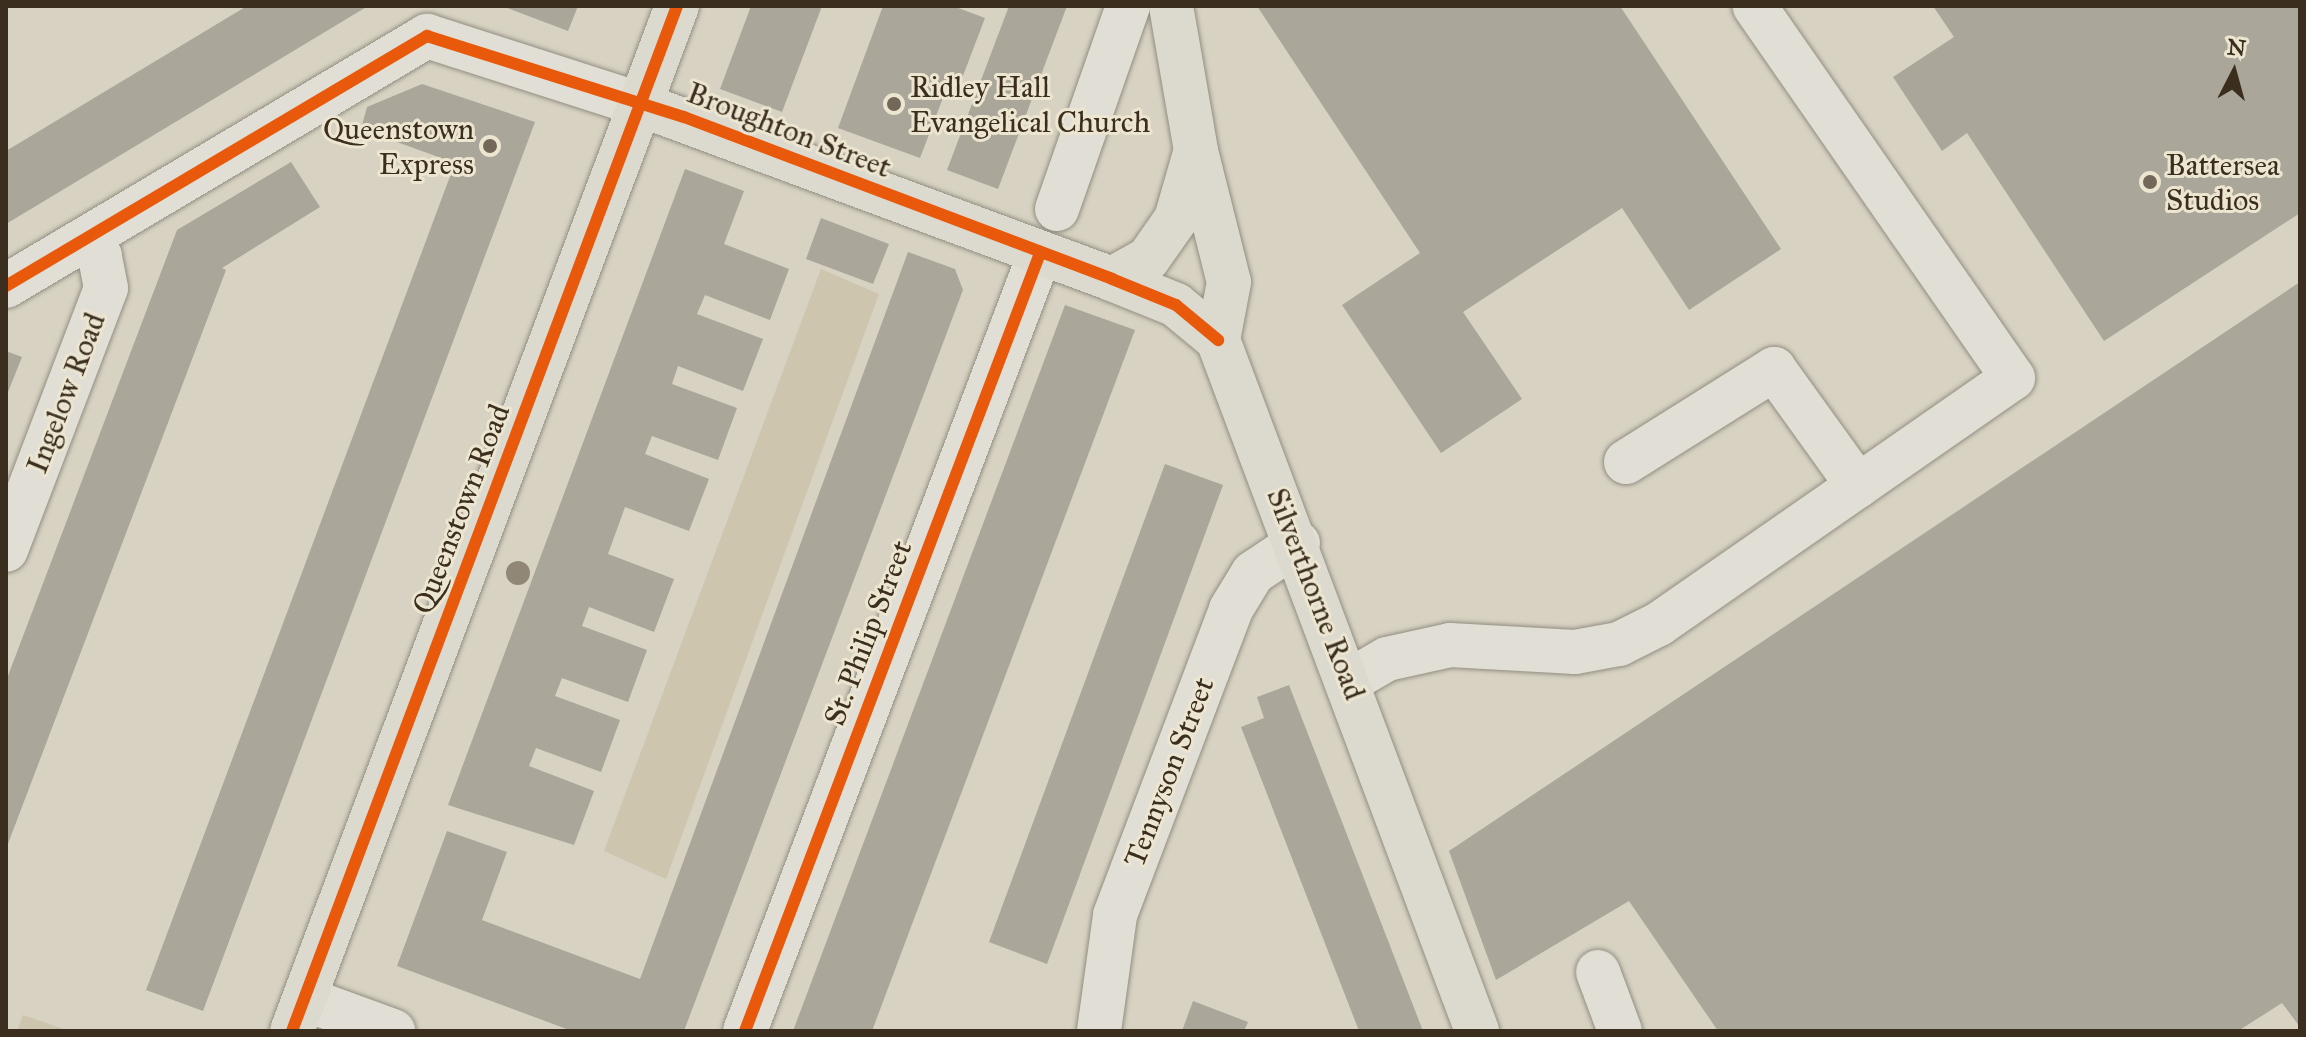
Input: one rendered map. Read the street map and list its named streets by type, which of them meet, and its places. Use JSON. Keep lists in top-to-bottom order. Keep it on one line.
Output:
{"streets":{"main road":["Broughton Street","Queenstown Road","Silverthorne Road"],"street":["Ingelow Road","St. Philip Street","Tennyson Street"]},"crossings":[["Broughton Street","Ingelow Road"],["Broughton Street","Queenstown Road"],["Broughton Street","Silverthorne Road"],["Broughton Street","St. Philip Street"],["Silverthorne Road","Tennyson Street"]],"places":["Ridley Hall Evangelical Church","Queenstown Express","Battersea Studios"],"north":"top"}
